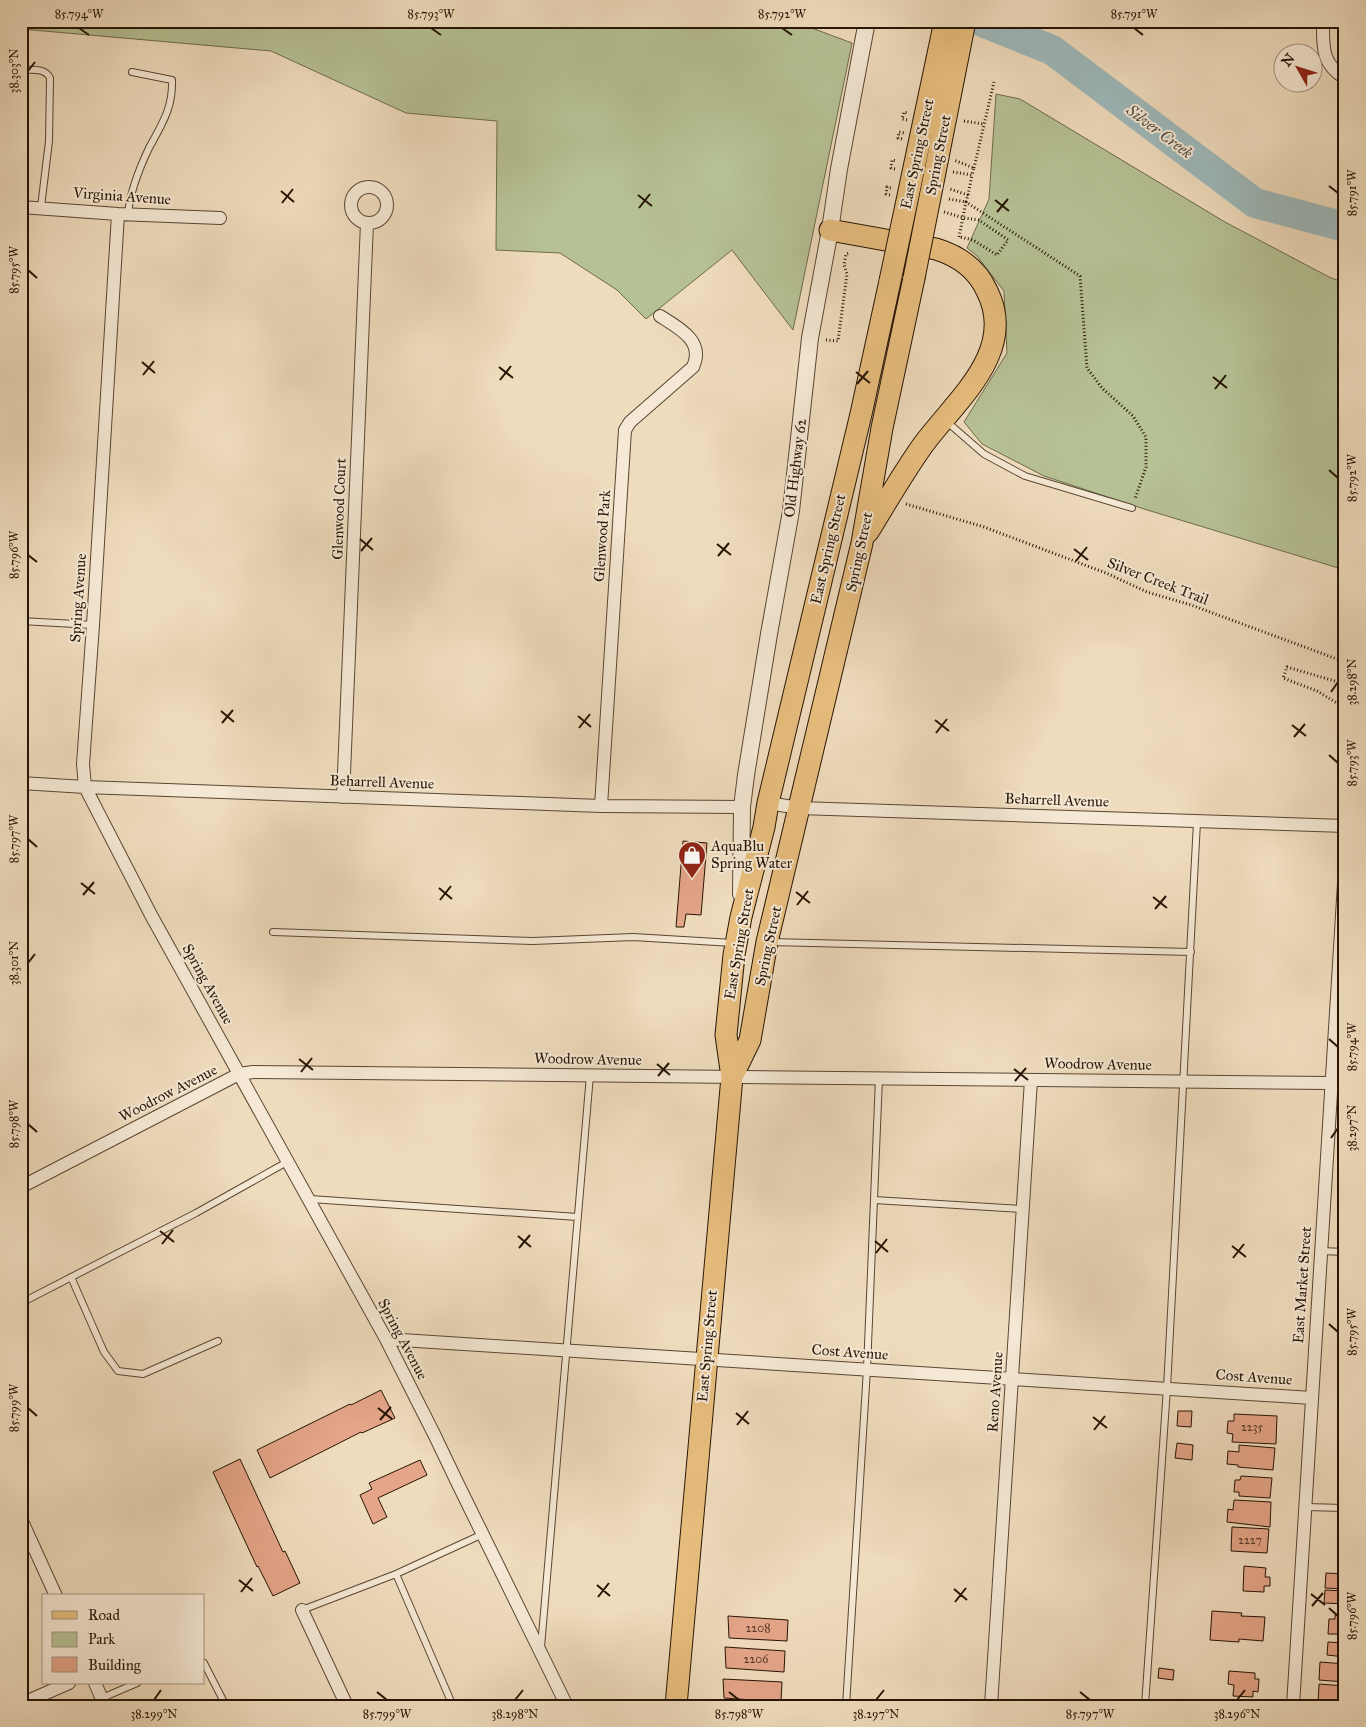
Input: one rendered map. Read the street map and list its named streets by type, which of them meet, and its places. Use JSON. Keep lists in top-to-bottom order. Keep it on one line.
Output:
{"streets":{"main road":["East Spring Street","Spring Street"],"street":["Virginia Avenue","Old Highway 62","Glenwood Court","Glenwood Park","Spring Avenue","Beharrell Avenue","Woodrow Avenue","East Market Street","Cost Avenue","Reno Avenue"],"path":["Silver Creek Trail"]},"crossings":[["East Spring Street","Spring Street"],["East Spring Street","Old Highway 62"],["East Spring Street","Beharrell Avenue"],["East Spring Street","Woodrow Avenue"],["East Spring Street","Cost Avenue"],["Spring Street","Beharrell Avenue"],["Spring Street","Woodrow Avenue"],["Virginia Avenue","Spring Avenue"],["Old Highway 62","Beharrell Avenue"],["Glenwood Court","Beharrell Avenue"],["Glenwood Park","Beharrell Avenue"],["Spring Avenue","Beharrell Avenue"],["Spring Avenue","Woodrow Avenue"],["Spring Avenue","Cost Avenue"],["Woodrow Avenue","East Market Street"],["Woodrow Avenue","Reno Avenue"],["East Market Street","Cost Avenue"],["Cost Avenue","Reno Avenue"]],"water":["Silver Creek"],"places":{"shop":["AquaBlu Spring Water"]},"house_numbers":["2235","2227","2208","2206"],"legend":["Road","Park","Building"],"north":"top left","coordinates":["85.794°W","85.793°W","85.792°W","85.791°W","38.303°N","85.795°W","85.796°W","38.298°N","85.797°W","38.301°N","85.798°W","38.297°N","85.799°W","38.299°N","38.296°N"]}
